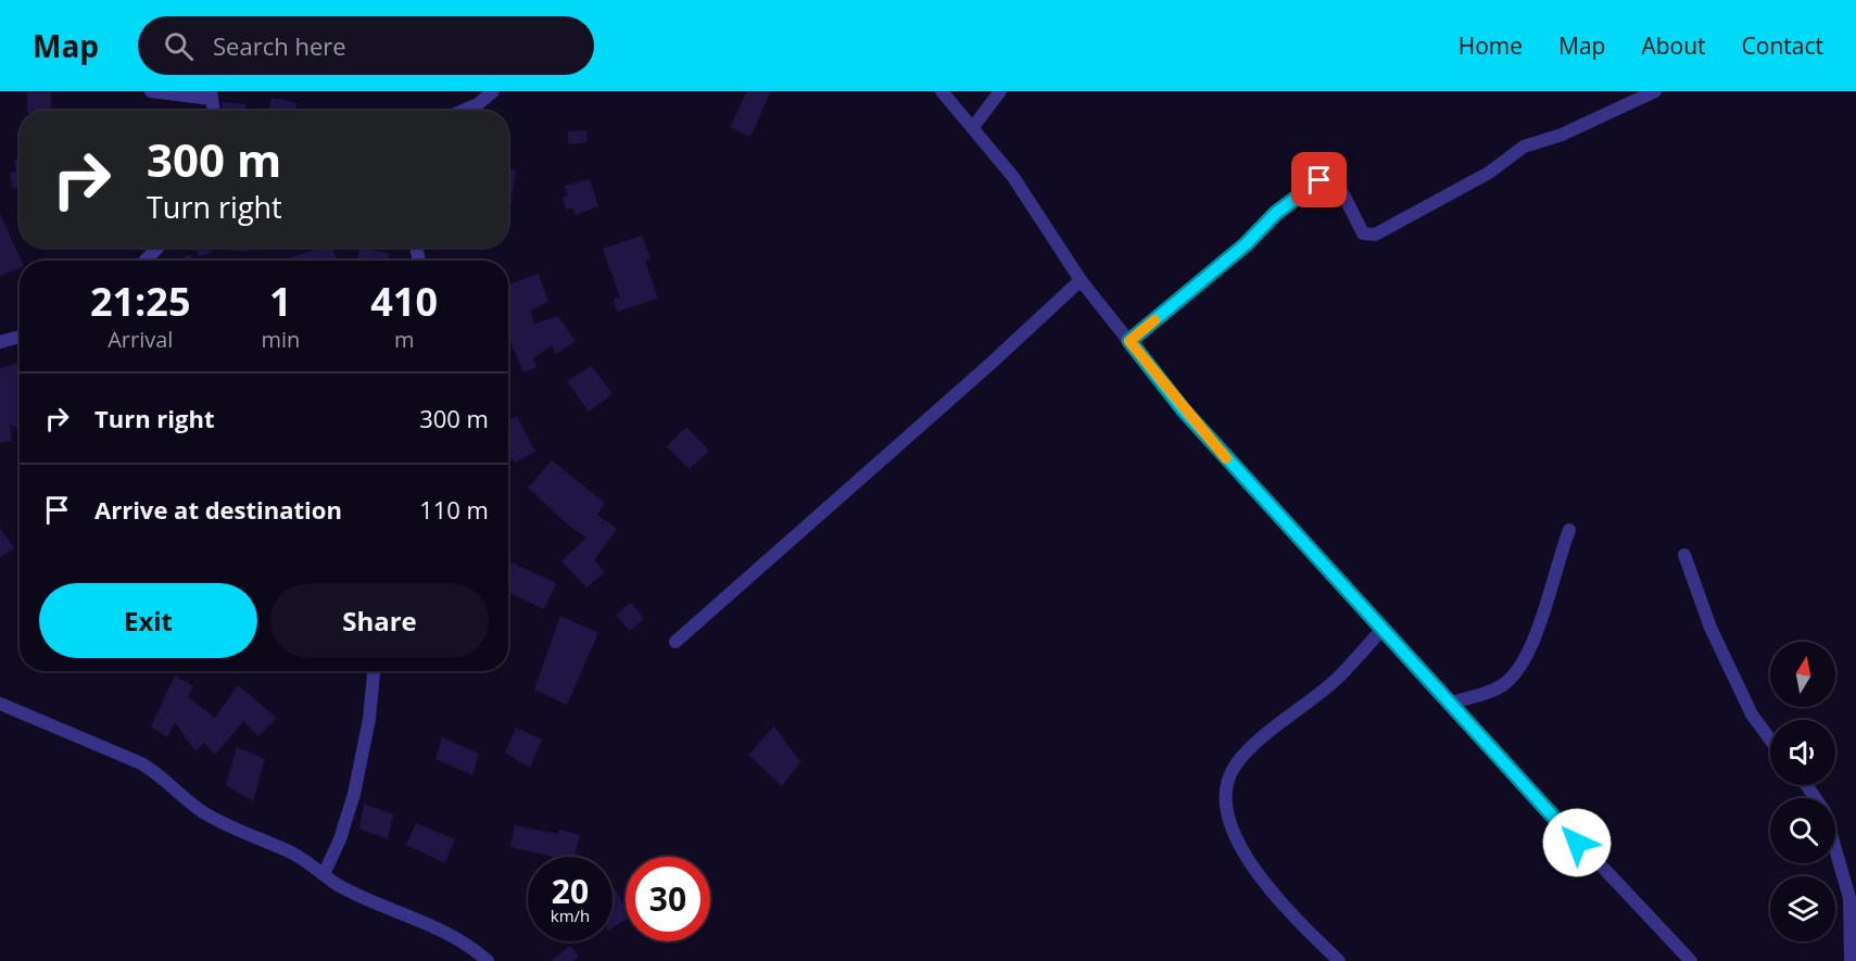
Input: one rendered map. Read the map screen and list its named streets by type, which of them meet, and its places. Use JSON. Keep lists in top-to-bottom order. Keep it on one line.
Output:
{"north":"top","page":{"header":"Map","search":"Search here","nav":["Home","Map","About","Contact"],"turn":["300 m","Turn right"],"eta":["21:25","Arrival","1","min","410","m"],"list":[{"name":"Turn right","value":"300 m"},{"name":"Arrive at destination","value":"110 m"}],"buttons":["Exit","Share"],"speed":"20 km/h","limit":"30"}}
